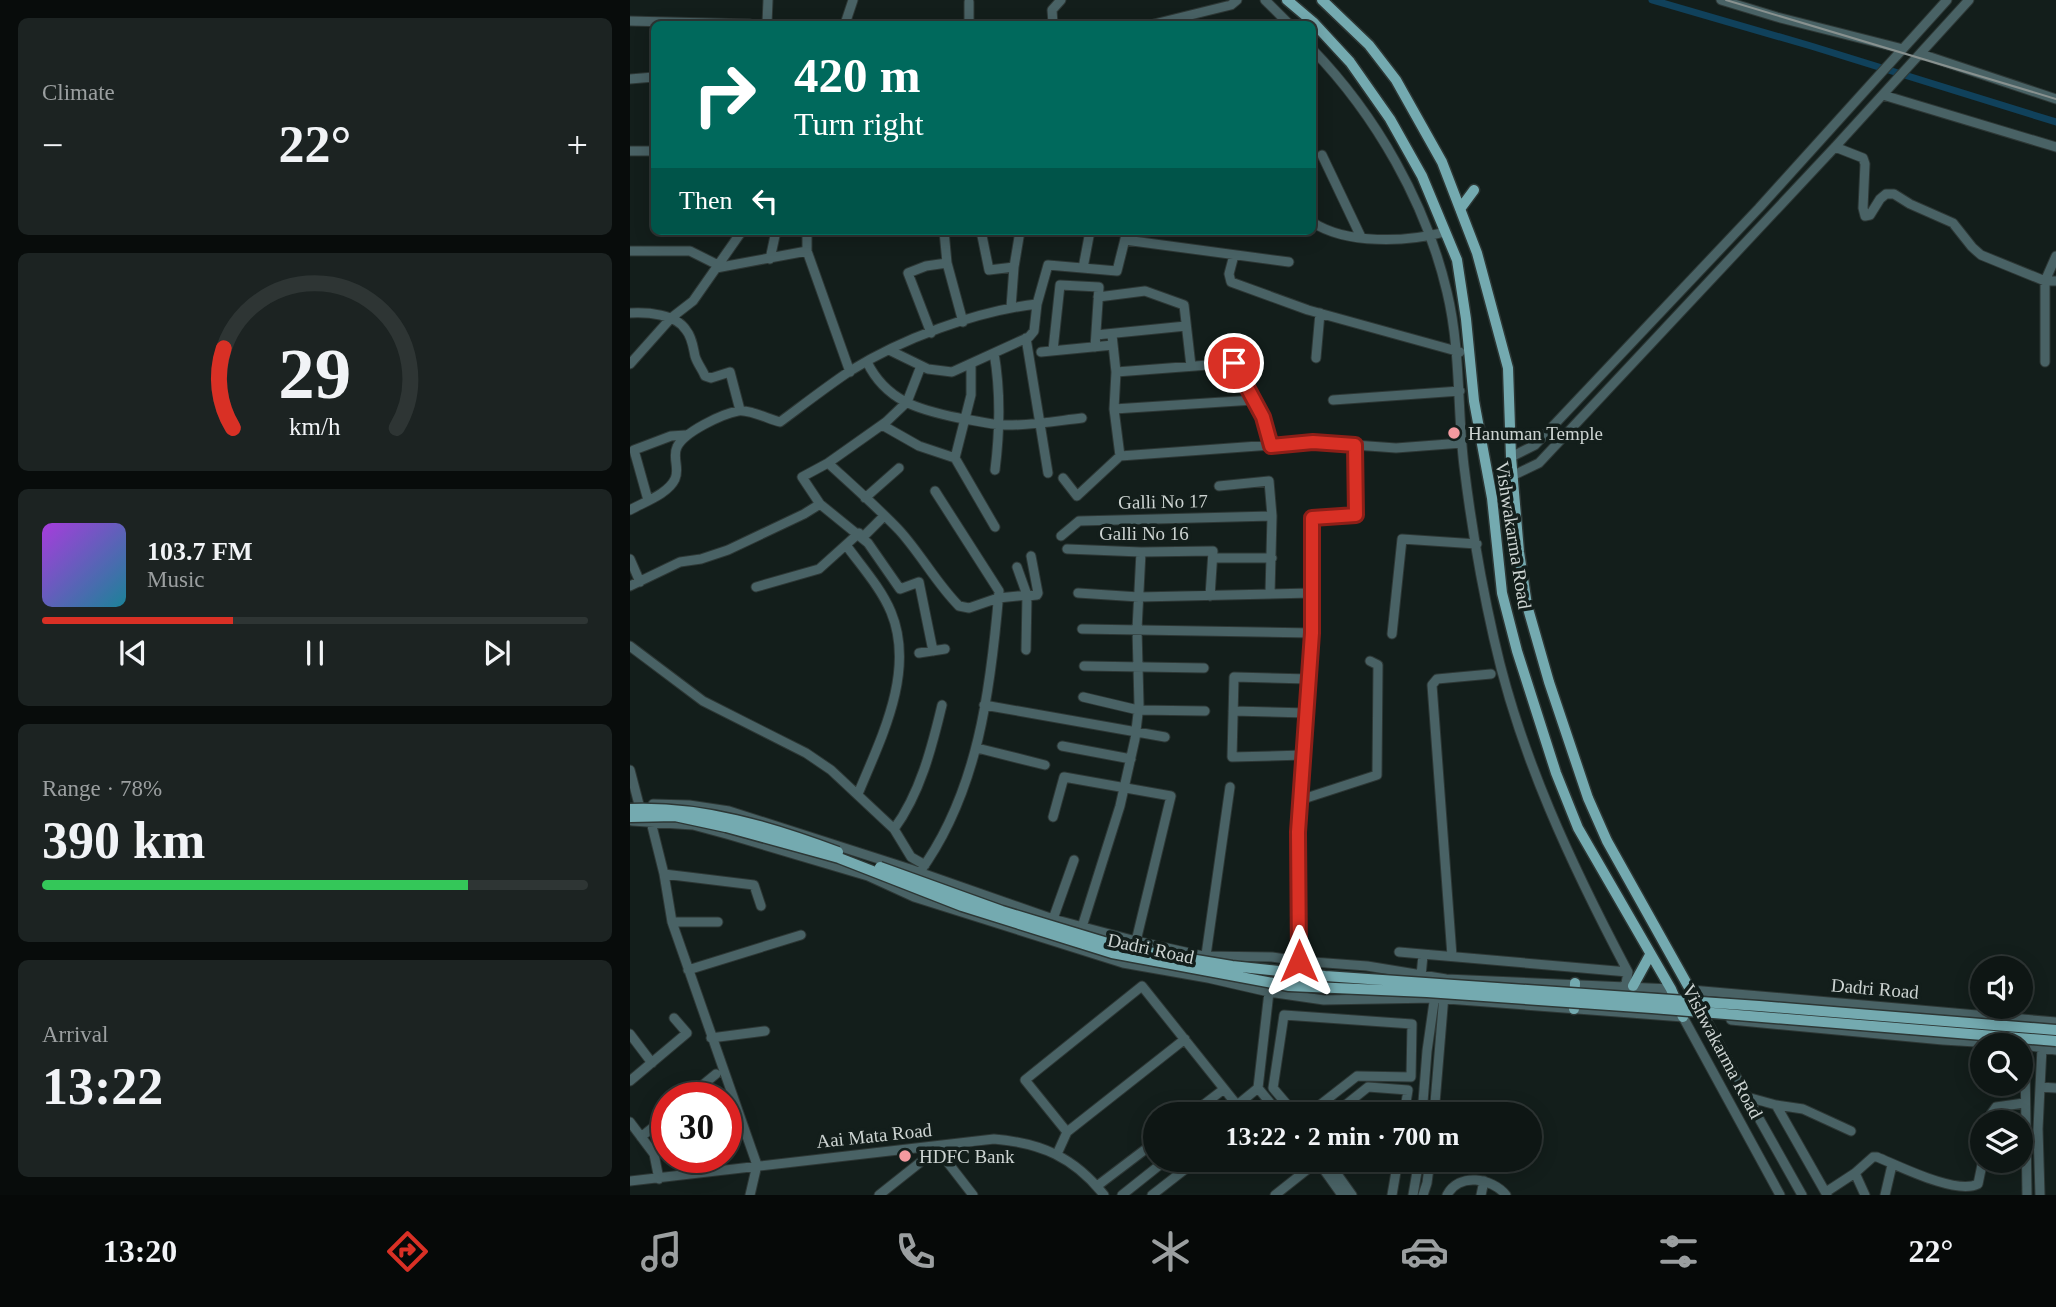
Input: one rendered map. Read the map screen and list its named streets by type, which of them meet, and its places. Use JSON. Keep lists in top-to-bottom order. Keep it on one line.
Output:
{"streets":{"main road":["Vishwakarma Road"],"street":["Galli No 17","Galli No 16","Dadri Road","Aai Mata Road"]},"crossings":[["Vishwakarma Road","Dadri Road"]],"places":["Hanuman Temple","HDFC Bank"],"page":{"tile":["Climate",["Range · 78%","390 km"],["Arrival","13:22"]],"turn":["420 m","Turn right"],"heat":["−","22°","+"],"then":"Then","song":["103.7 FM","Music"],"limit":"30","trip":"13:22 · 2 min · 700 m","tabs":["13:20","22°"],"gauge":["29","km/h"]}}
